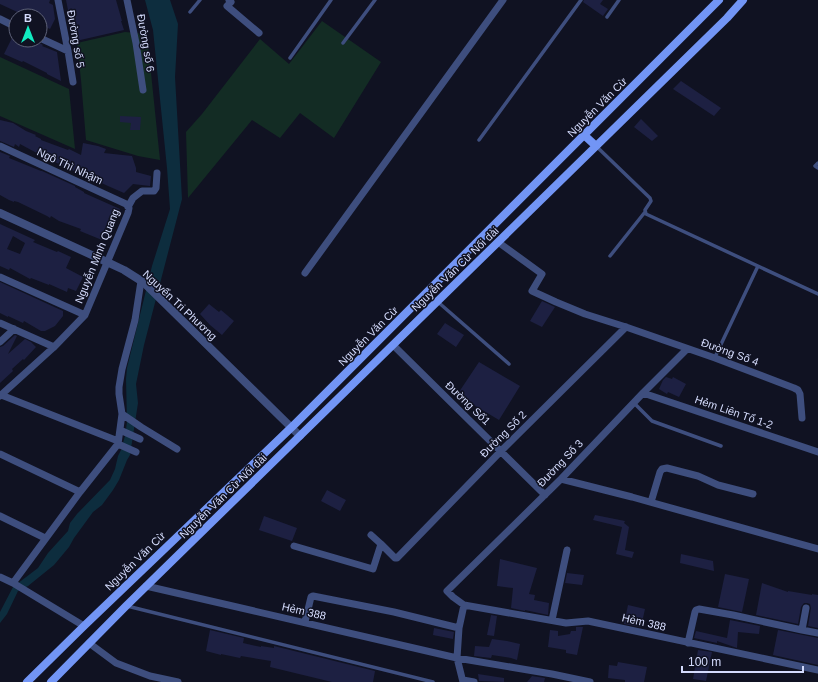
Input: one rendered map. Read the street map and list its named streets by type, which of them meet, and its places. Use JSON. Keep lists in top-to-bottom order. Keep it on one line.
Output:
{"streets":{"main road":["Nguyễn Văn Cừ","Nguyễn Văn Cừ Nối dài"],"street":["Đường số 5","Đường số 6","Ngô Thì Nhậm","Nguyễn Minh Quang","Nguyển Tri Phương","Đường Số 4","Đường Số1","Hẻm Liên Tổ 1-2","Đường Số 2","Đường Số 3","Hẻm 388"]},"crossings":[["Nguyễn Văn Cừ","Nguyển Tri Phương"],["Ngô Thì Nhậm","Nguyễn Minh Quang"],["Nguyễn Minh Quang","Nguyển Tri Phương"],["Nguyễn Văn Cừ Nối dài","Nguyển Tri Phương"],["Nguyễn Văn Cừ Nối dài","Đường Số1"],["Nguyễn Văn Cừ Nối dài","Hẻm 388"],["Đường Số 4","Đường Số 2"],["Đường Số 4","Đường Số 3"],["Đường Số1","Đường Số 2"],["Đường Số1","Đường Số 3"],["Hẻm Liên Tổ 1-2","Đường Số 3"],["Đường Số 3","Hẻm 388"]],"scale_bar":"100 m","north":"top"}
